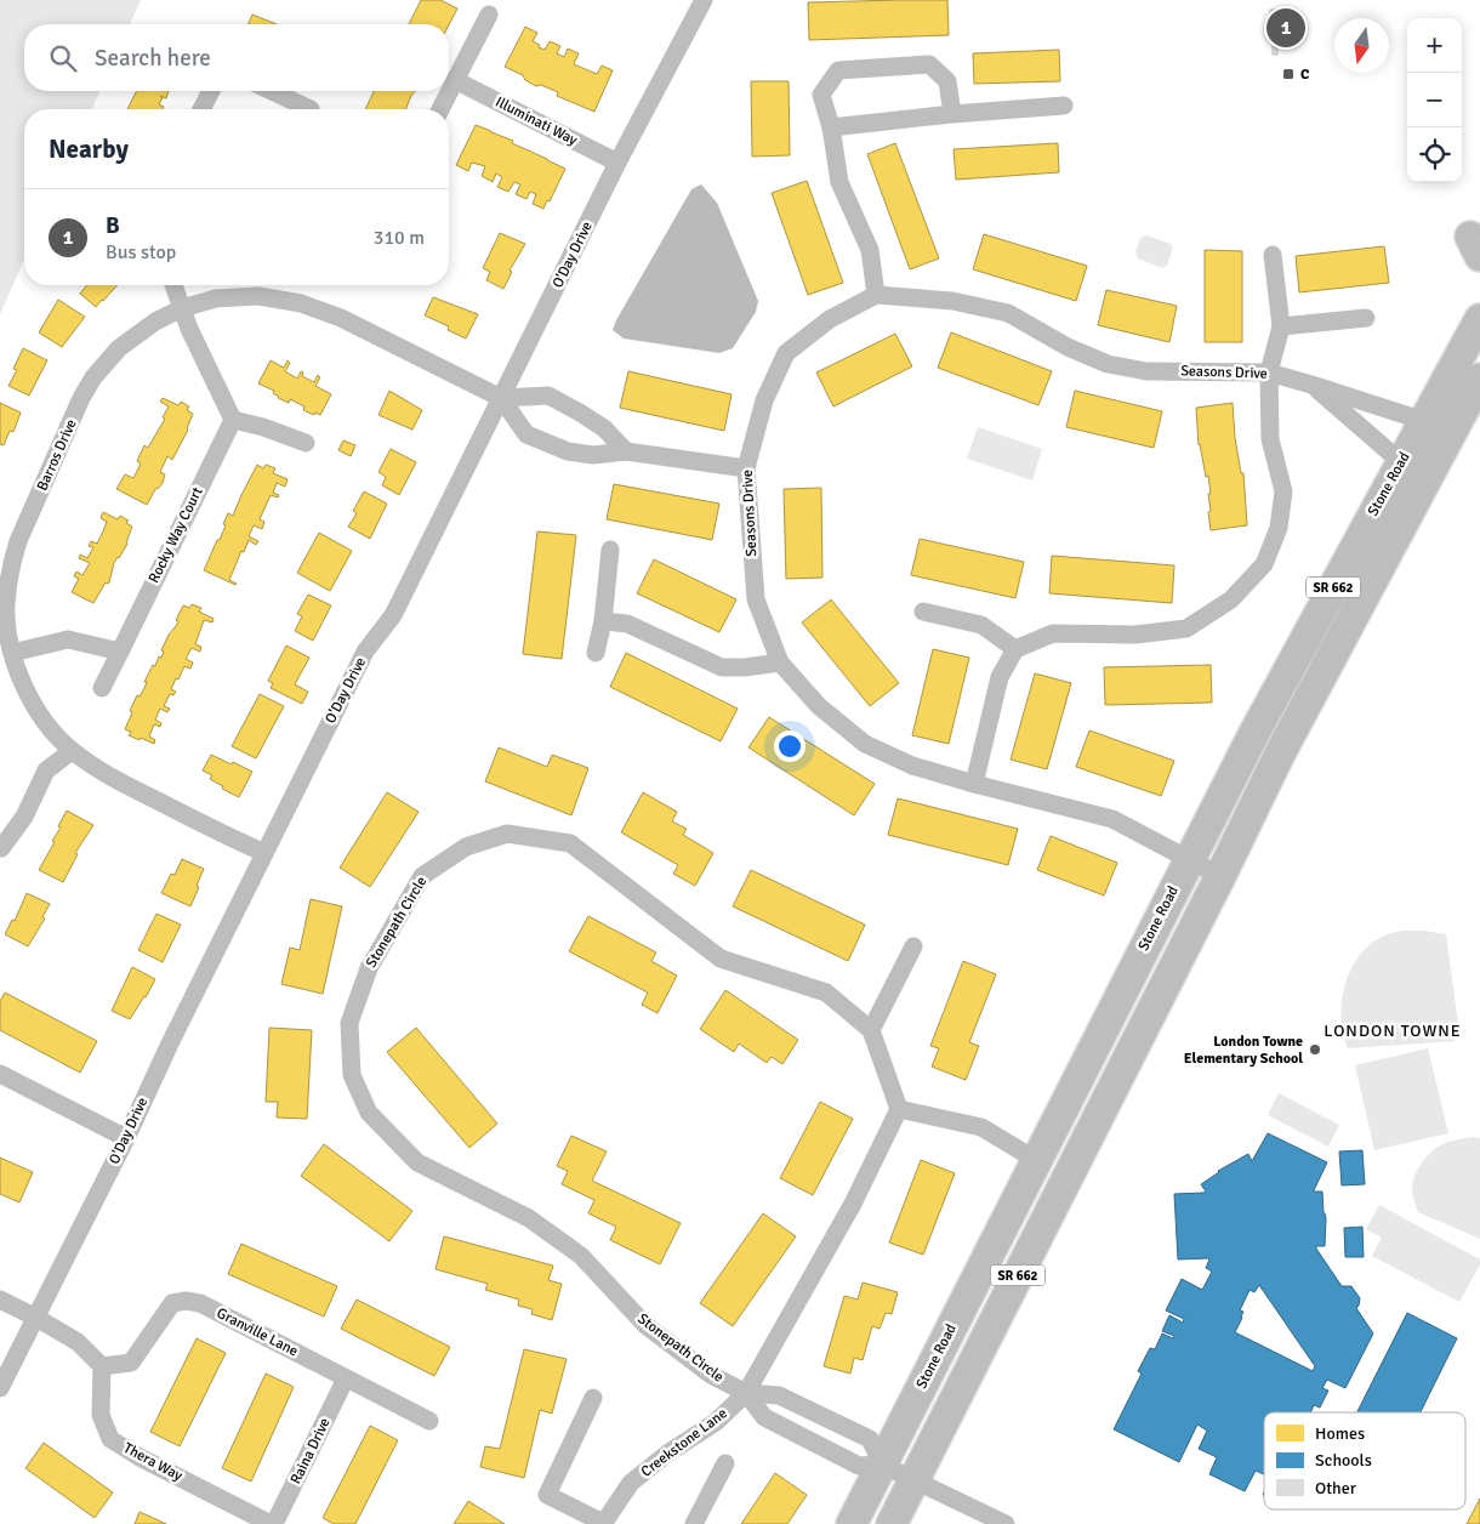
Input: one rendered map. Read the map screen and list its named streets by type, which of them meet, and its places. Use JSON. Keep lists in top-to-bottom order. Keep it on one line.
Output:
{"streets":{"main road":["Stone Road","SR 662"],"street":["Illuminati Way","O'Day Drive","Seasons Drive","Barros Drive","Rocky Way Court","Stonepath Circle","Granville Lane","Creekstone Lane","Raina Drive","Thera Way"]},"crossings":[["Illuminati Way","O'Day Drive"],["O'Day Drive","Barros Drive"],["Seasons Drive","Stone Road"],["Stone Road","Stonepath Circle"],["Stonepath Circle","Creekstone Lane"],["Granville Lane","Raina Drive"],["Granville Lane","Thera Way"],["Raina Drive","Thera Way"]],"districts":["LONDON TOWNE"],"places":{"transit":["C"],"other":["London Towne Elementary School"]},"legend":["Homes","Schools","Other"],"north":"bottom","page":{"pins":"1","map_buttons":["+","−"],"search":"Search here","heading":"Nearby","list":[{"mark":"1","name":"B","note":"Bus stop","value":"310 m"}]}}
